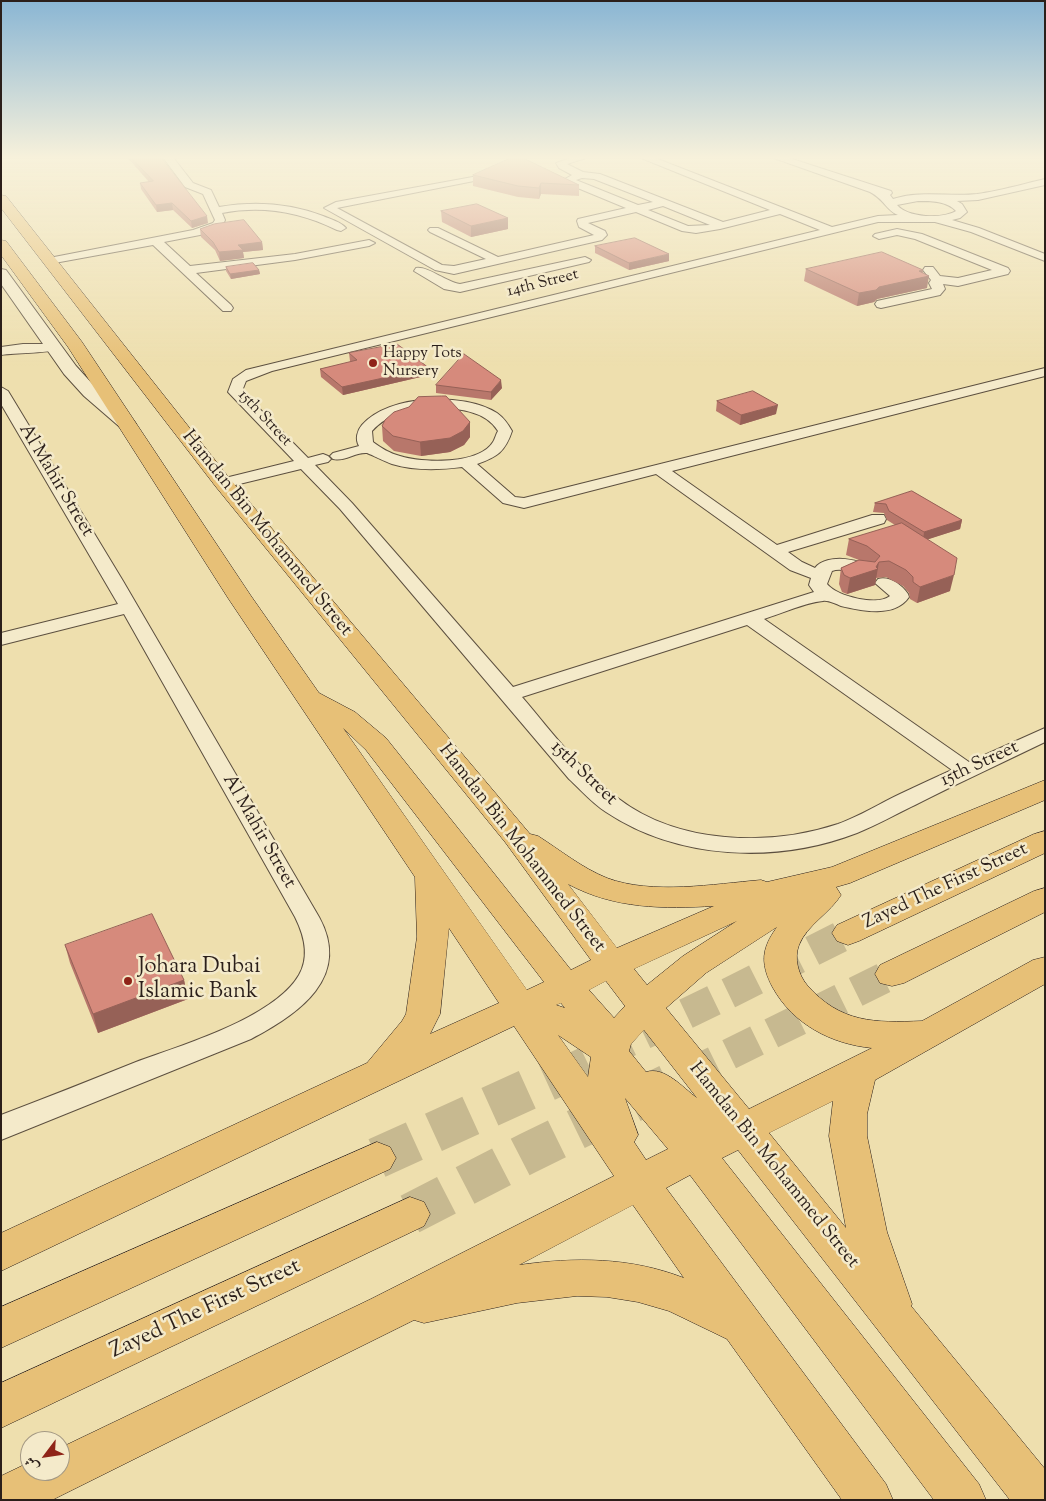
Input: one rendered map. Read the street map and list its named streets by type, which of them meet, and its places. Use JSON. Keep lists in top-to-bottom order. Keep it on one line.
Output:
{"streets":{"main road":["Hamdan Bin Mohammed Street","Zayed The First Street"],"street":["14th Street","15th Street","Al Mahir Street"]},"crossings":[["14th Street","15th Street"],["15th Street","Hamdan Bin Mohammed Street"]],"places":["Happy Tots Nursery","Johara Dubai Islamic Bank"],"north":"bottom left"}
